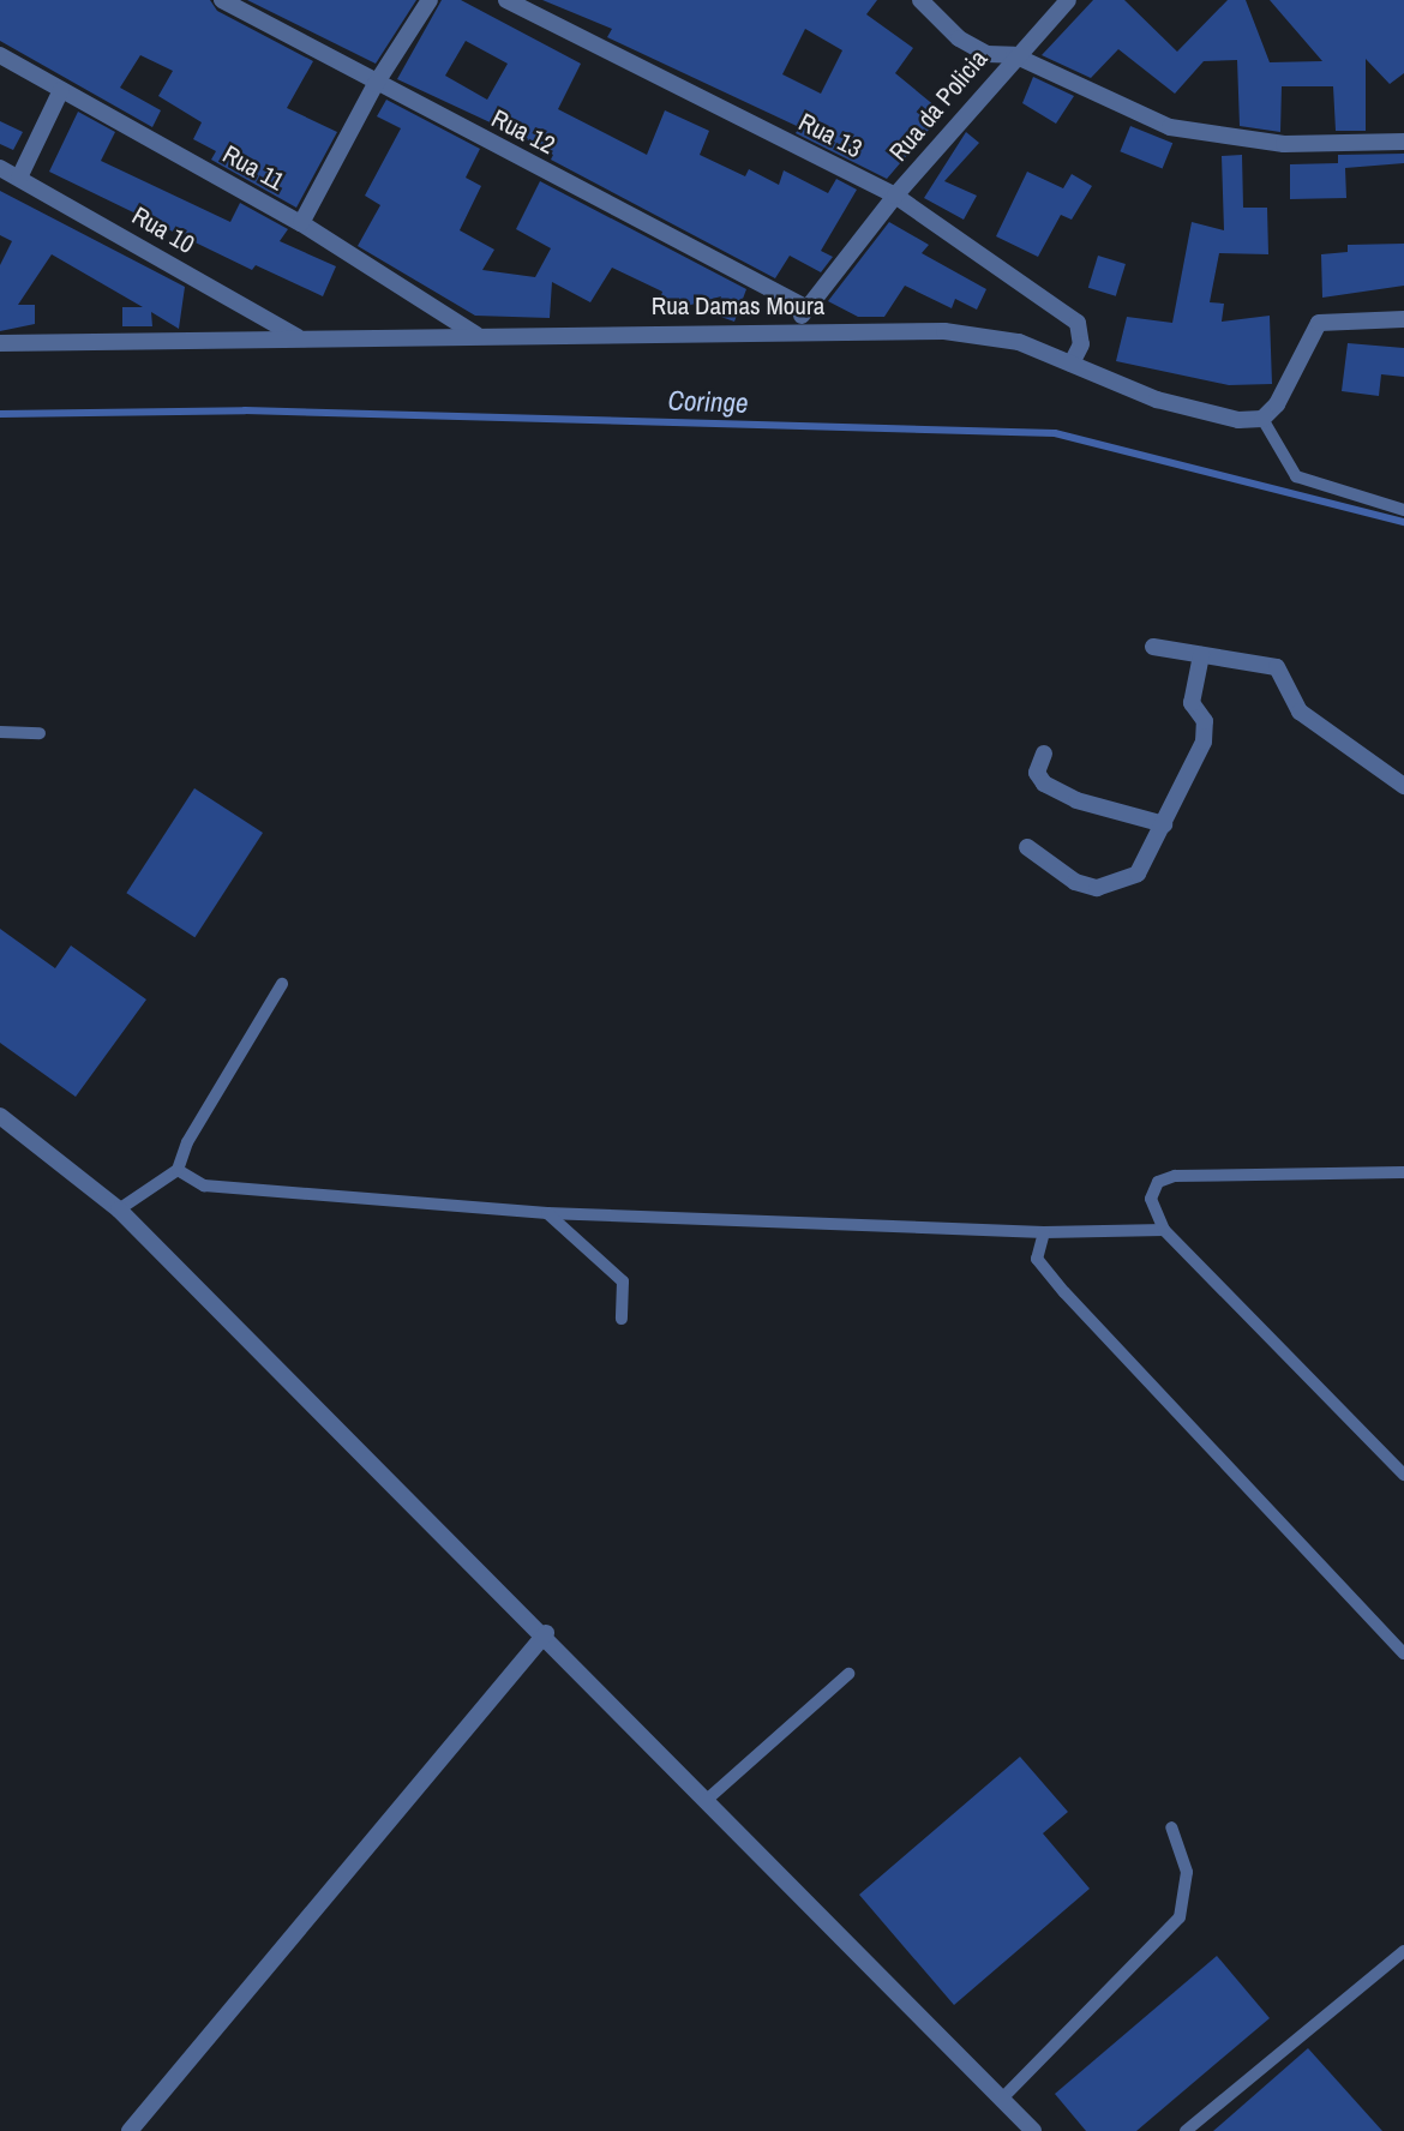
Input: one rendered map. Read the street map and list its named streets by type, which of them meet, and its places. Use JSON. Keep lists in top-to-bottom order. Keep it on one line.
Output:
{"streets":{"street":["Rua da Policia","Rua 12","Rua 13","Rua 11","Rua 10","Rua Damas Moura"]},"crossings":[["Rua da Policia","Rua 12"],["Rua da Policia","Rua 13"],["Rua 13","Rua Damas Moura"],["Rua 11","Rua Damas Moura"],["Rua 10","Rua Damas Moura"]],"water":["Coringe"]}
